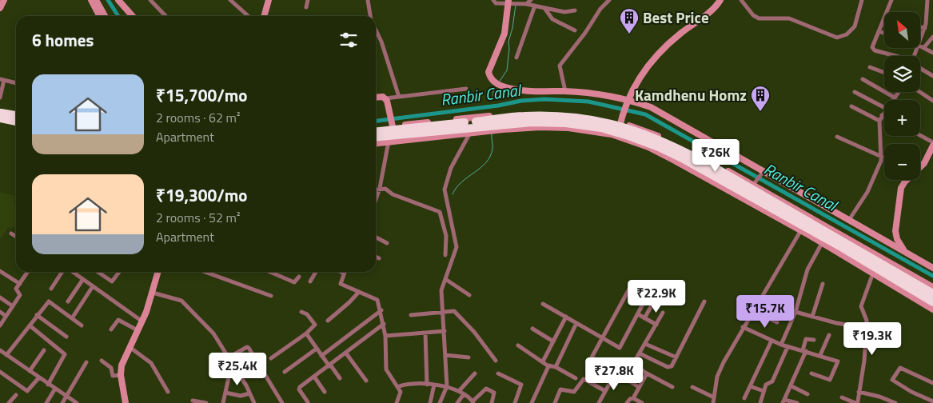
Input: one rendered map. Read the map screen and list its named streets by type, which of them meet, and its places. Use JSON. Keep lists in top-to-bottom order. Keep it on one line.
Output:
{"water":["Ranbir Canal"],"places":{"building":["Best Price","Kamdhenu Homz"]},"north":"top left","page":{"map_buttons":["+","−"],"heading":"6 homes","list":[{"name":"₹15,700/mo","note":"2 rooms · 62 m² · Apartment"},{"name":"₹19,300/mo","note":"2 rooms · 52 m² · Apartment"}],"price":["₹26K","₹22.9K","₹15.7K","₹19.3K","₹25.4K","₹27.8K"]}}
